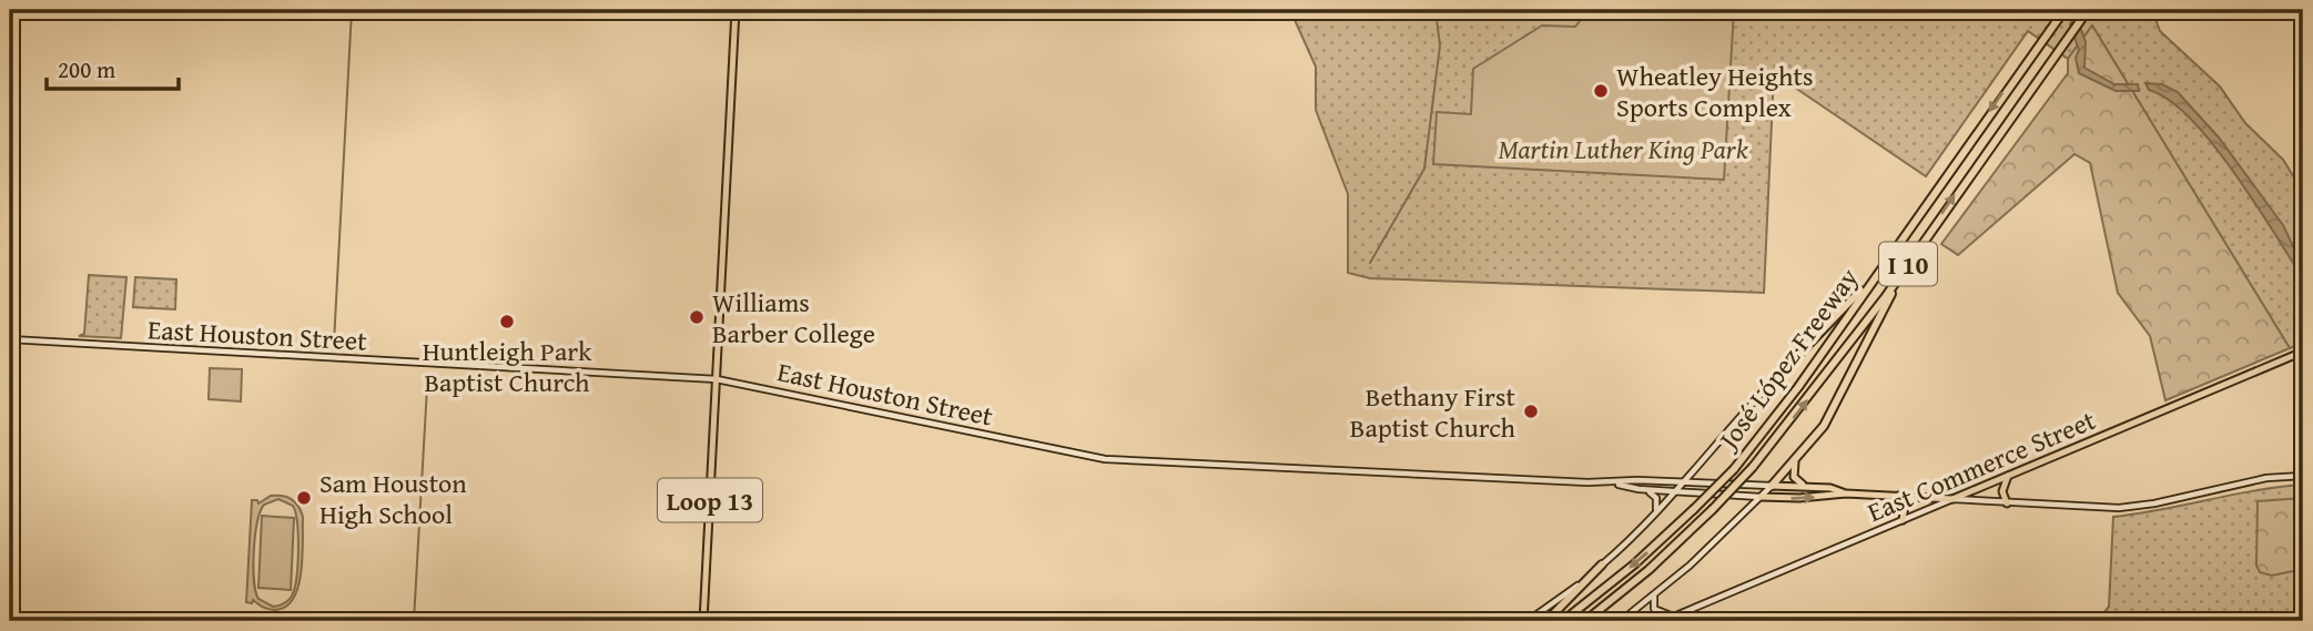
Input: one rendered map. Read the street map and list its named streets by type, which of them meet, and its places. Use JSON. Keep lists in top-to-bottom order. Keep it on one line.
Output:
{"streets":{"highway":["I 10","José López Freeway"],"main road":["East Houston Street","East Commerce Street","Loop 13"]},"crossings":[["East Houston Street","East Commerce Street"],["East Houston Street","Loop 13"]],"parks":["Martin Luther King Park"],"places":["Wheatley Heights Sports Complex","Williams Barber College","Huntleigh Park Baptist Church","Bethany First Baptist Church","Sam Houston High School"],"scale_bar":"200 m"}
